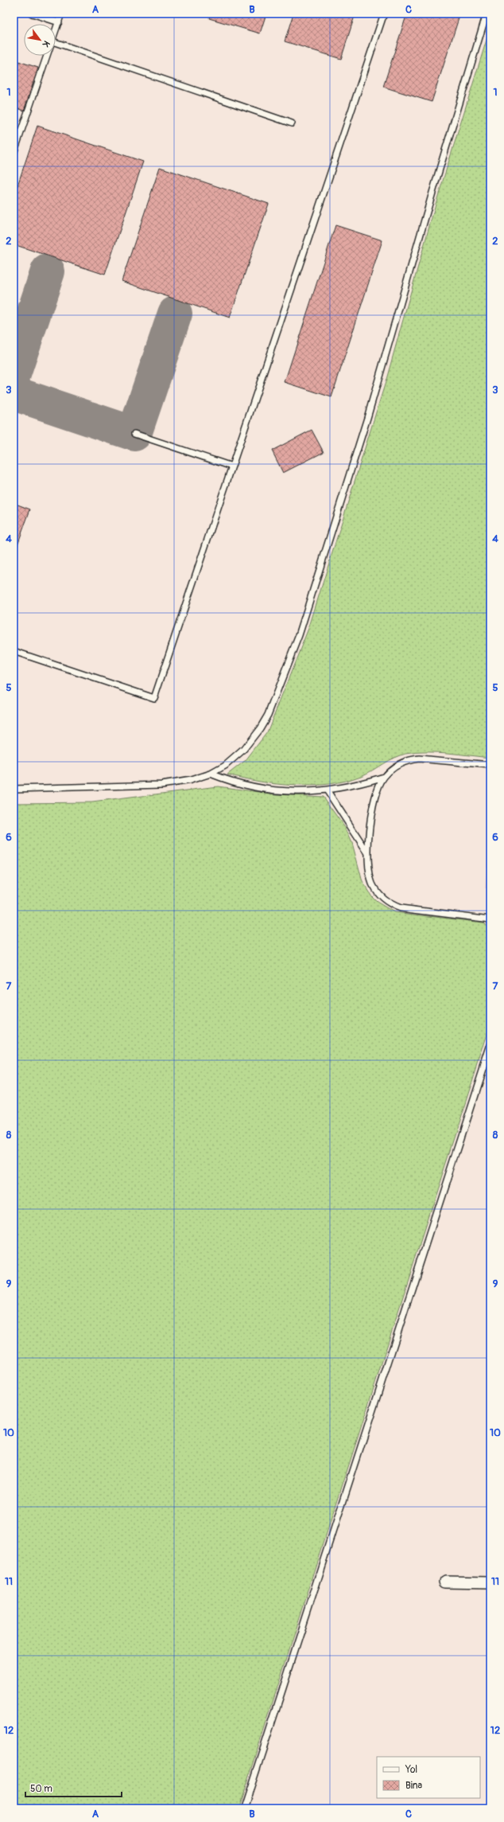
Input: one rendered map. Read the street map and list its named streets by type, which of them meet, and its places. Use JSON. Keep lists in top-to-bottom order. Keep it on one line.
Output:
{"legend":["Yol","Bina"],"scale_bar":"50 m","north":"bottom right","grid":{"columns":["A","B","C"],"rows":["1","2","3","4","5","6","7","8","9","10","11","12"]}}
